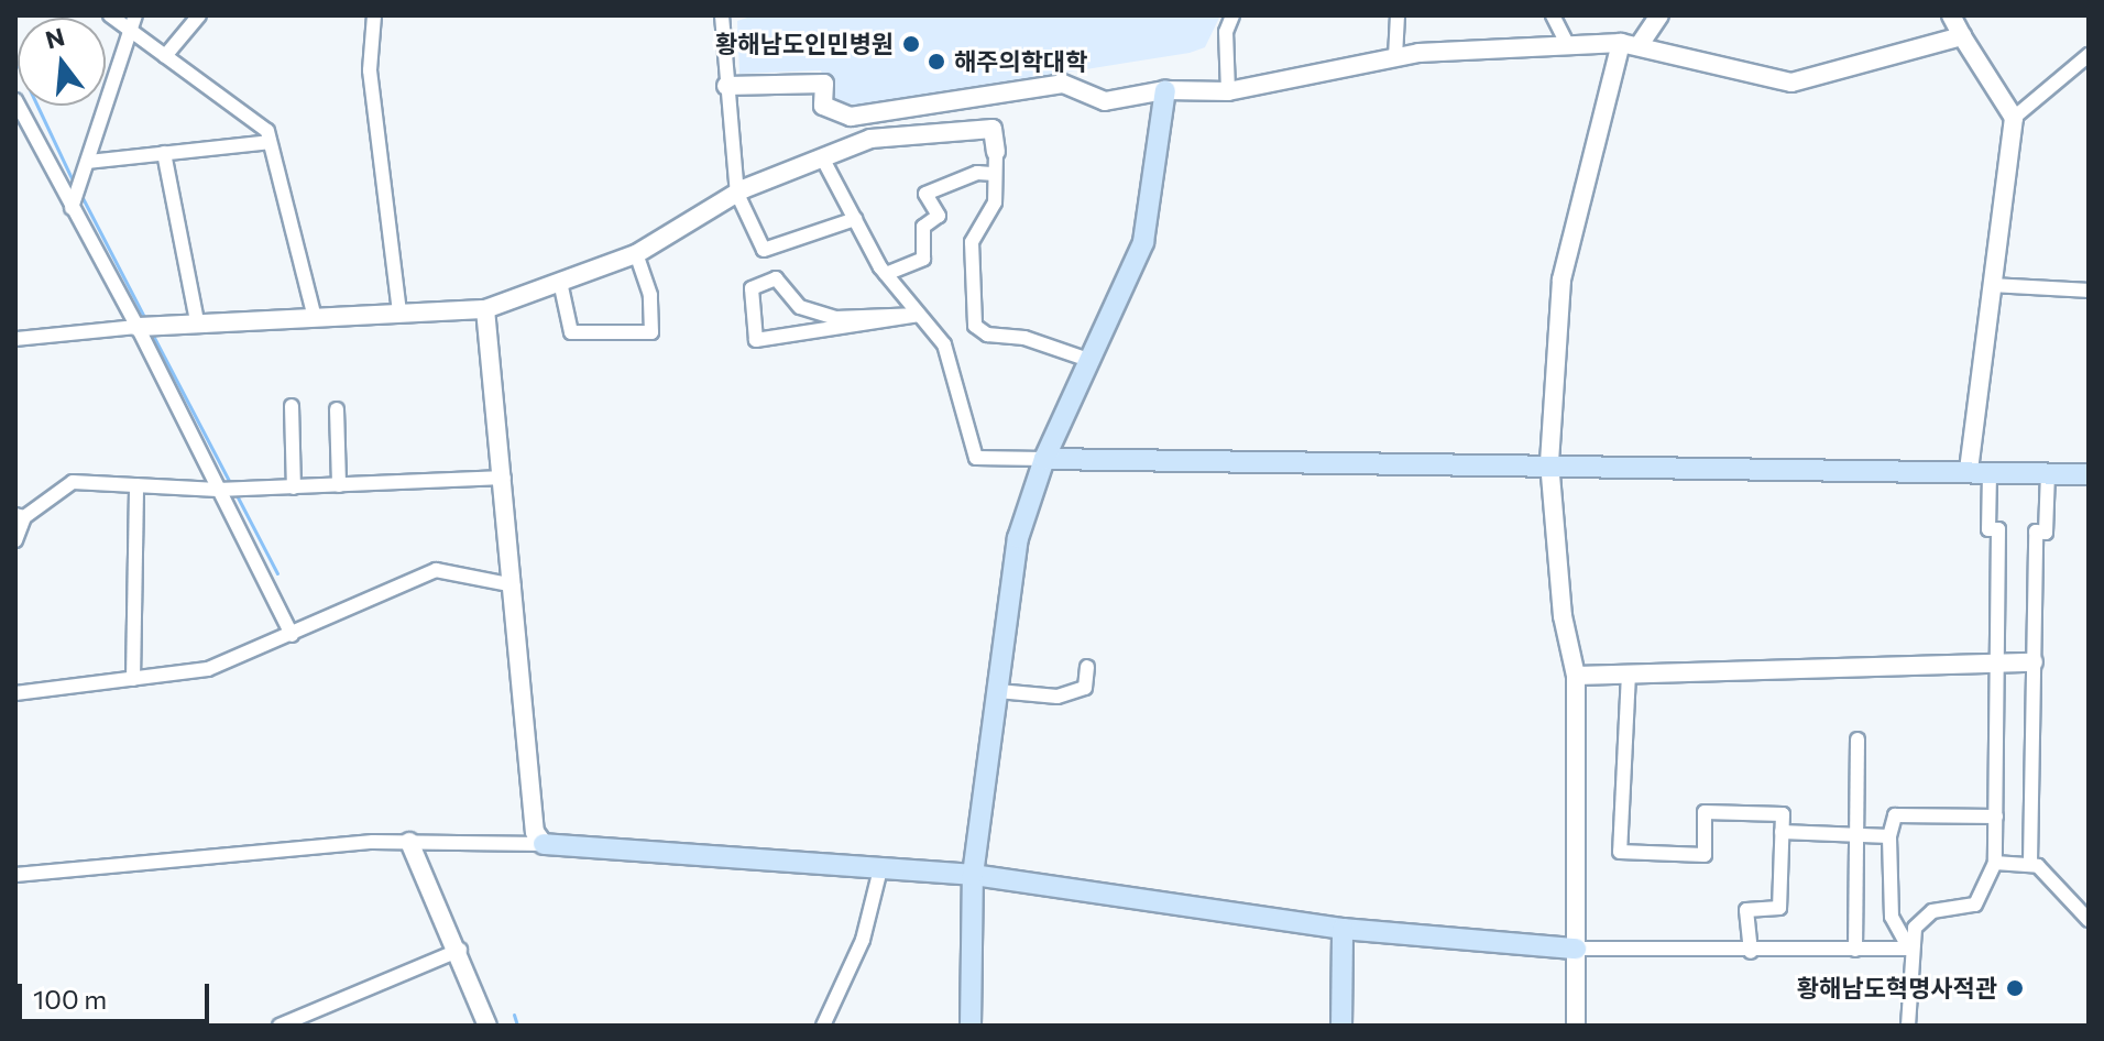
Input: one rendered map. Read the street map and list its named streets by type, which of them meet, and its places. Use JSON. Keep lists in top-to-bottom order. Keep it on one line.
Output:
{"places":["황해남도인민병원","해주의학대학","황해남도혁명사적관"],"scale_bar":"100 m","north":"top"}
